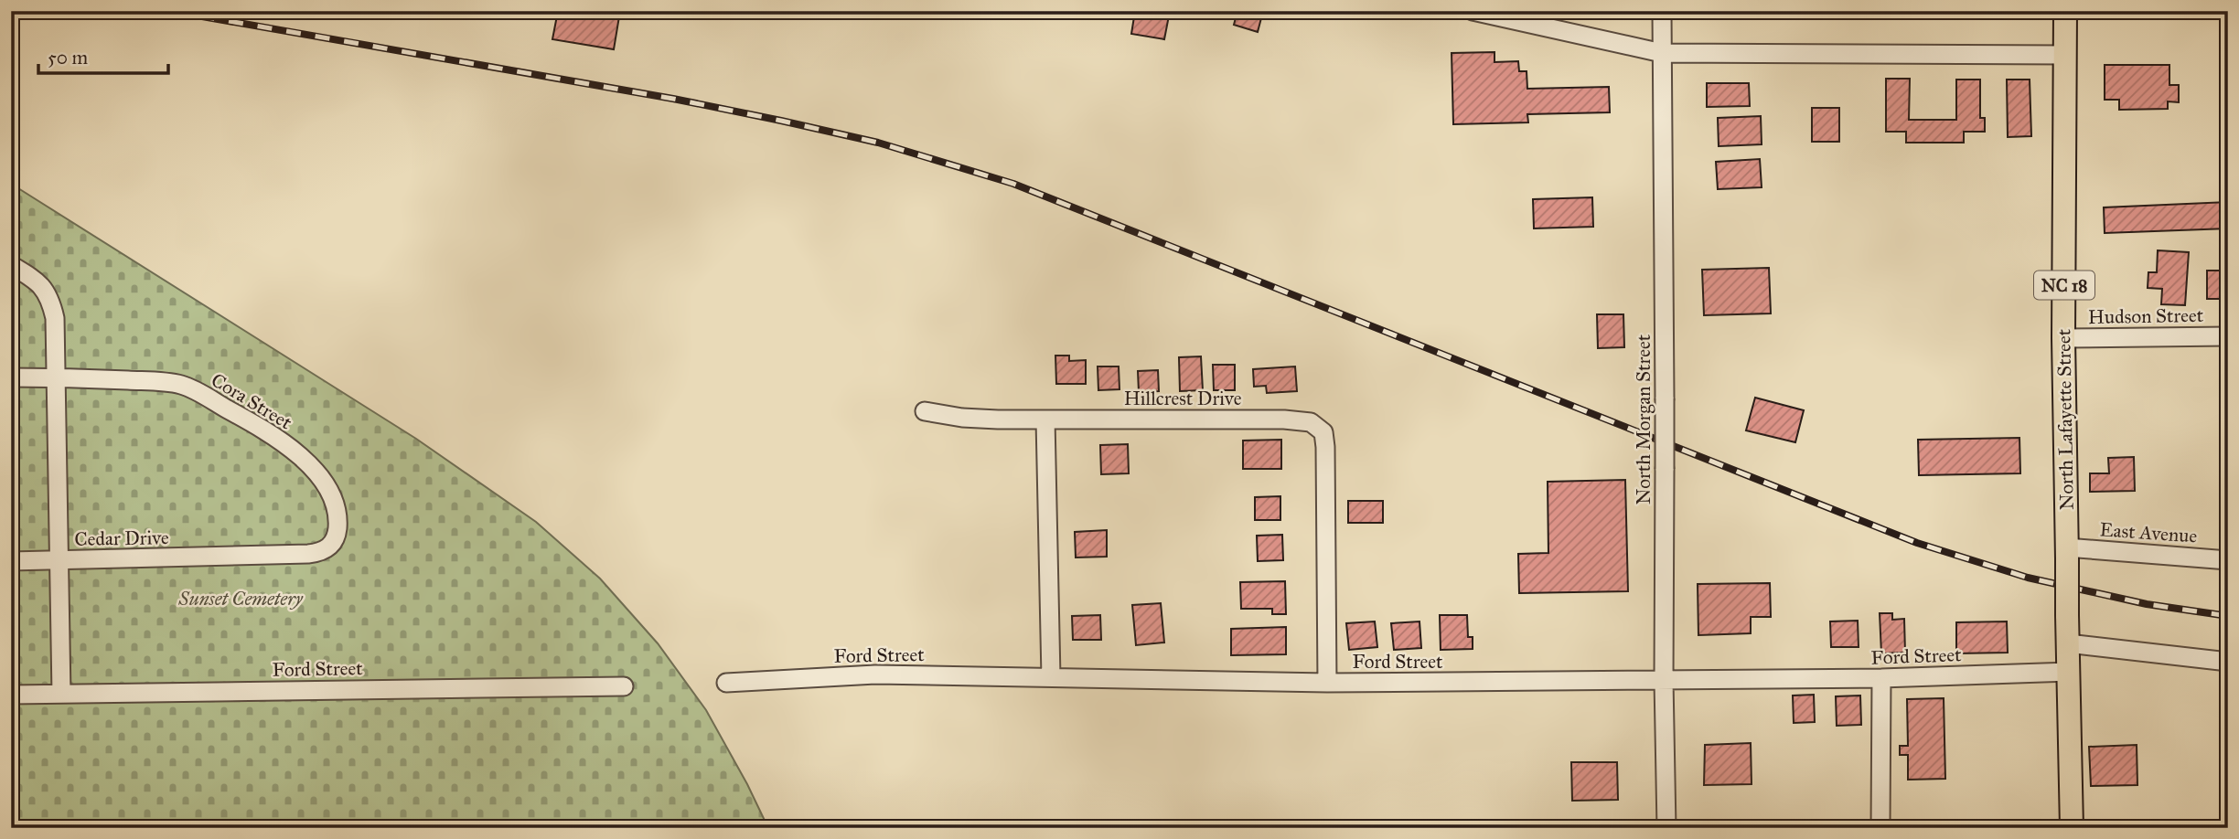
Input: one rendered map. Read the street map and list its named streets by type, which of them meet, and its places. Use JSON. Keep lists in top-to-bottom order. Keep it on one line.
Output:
{"streets":{"main road":["NC 18","North Lafayette Street"],"street":["Hudson Street","Hillcrest Drive","Cora Street","North Morgan Street","East Avenue","Cedar Drive","Ford Street"]},"crossings":[["Hudson Street","North Lafayette Street"],["Hillcrest Drive","Ford Street"],["Cora Street","Cedar Drive"],["North Morgan Street","Ford Street"],["North Lafayette Street","East Avenue"],["North Lafayette Street","Ford Street"]],"parks":["Sunset Cemetery"],"scale_bar":"50 m"}
